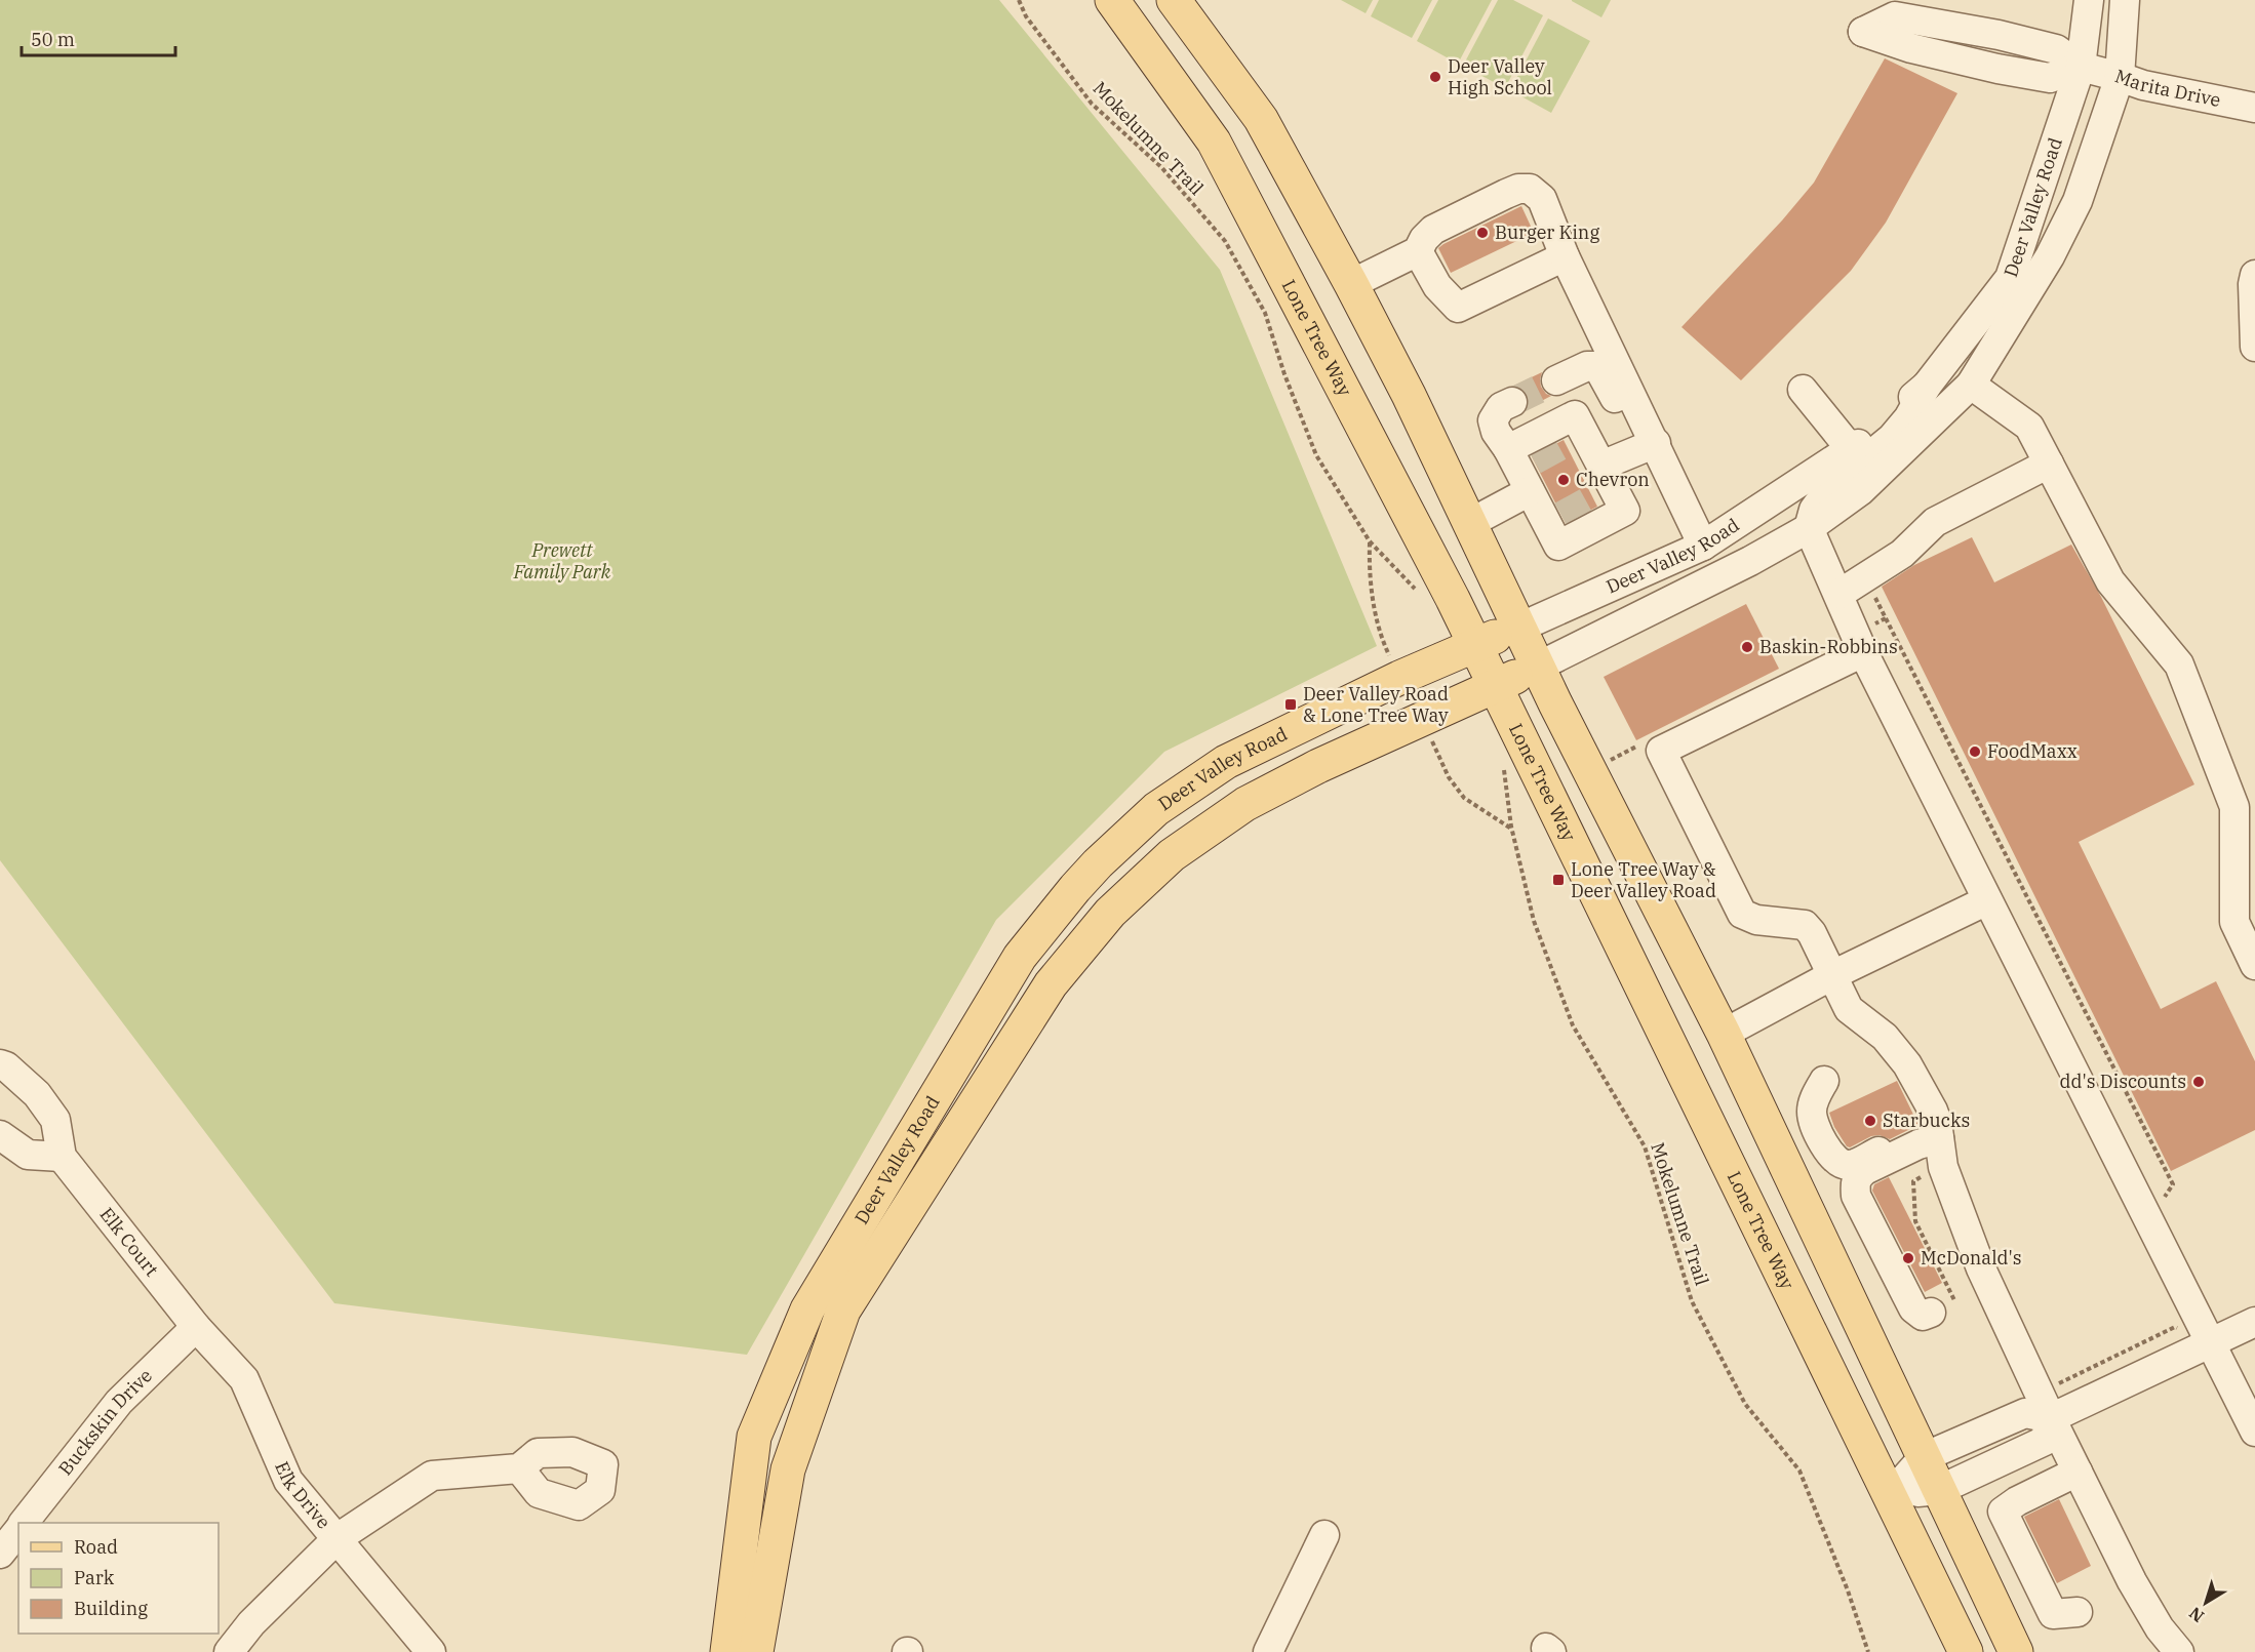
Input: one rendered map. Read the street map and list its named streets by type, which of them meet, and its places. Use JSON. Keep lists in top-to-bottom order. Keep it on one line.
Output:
{"streets":{"main road":["Deer Valley Road","Lone Tree Way"],"street":["Marita Drive","Elk Court","Buckskin Drive","Elk Drive"],"path":["Mokelumne Trail"]},"crossings":[["Marita Drive","Deer Valley Road"],["Deer Valley Road","Lone Tree Way"],["Elk Court","Buckskin Drive"],["Elk Court","Elk Drive"],["Buckskin Drive","Elk Drive"]],"parks":["Prewett Family Park"],"places":{"other":["Deer Valley High School","Burger King","Chevron","Baskin-Robbins","FoodMaxx","dd's Discounts","Starbucks","McDonald's"],"transit":["Deer Valley Road & Lone Tree Way","Lone Tree Way & Deer Valley Road"]},"legend":["Road","Park","Building"],"scale_bar":"50 m","north":"bottom left"}
